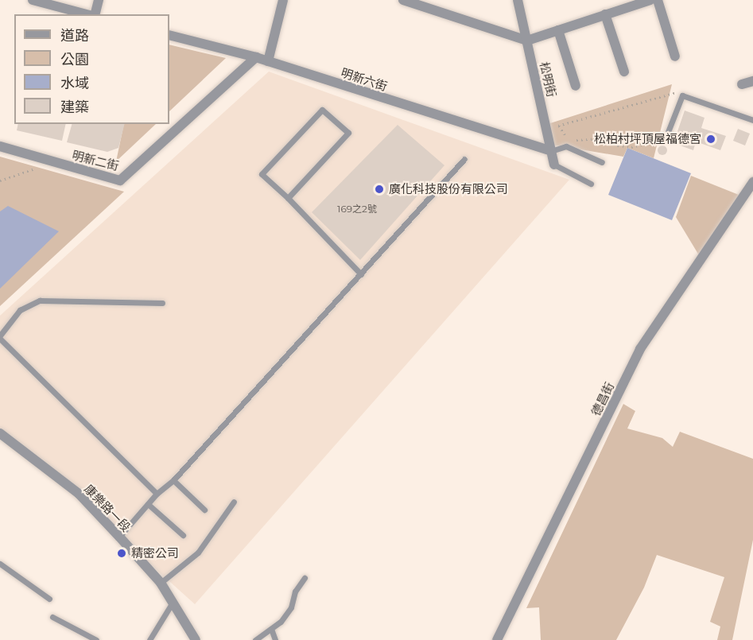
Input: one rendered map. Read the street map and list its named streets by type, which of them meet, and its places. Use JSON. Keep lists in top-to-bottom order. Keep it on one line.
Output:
{"streets":{"street":["明新六街","松明街","明新二街","德昌街","康樂路一段"]},"crossings":[["明新六街","松明街"],["明新六街","明新二街"]],"places":["松柏村坪頂屋福德宮","廣化科技股份有限公司","精密公司"],"house_numbers":["169之2號"],"legend":["道路","公園","水域","建築"]}
